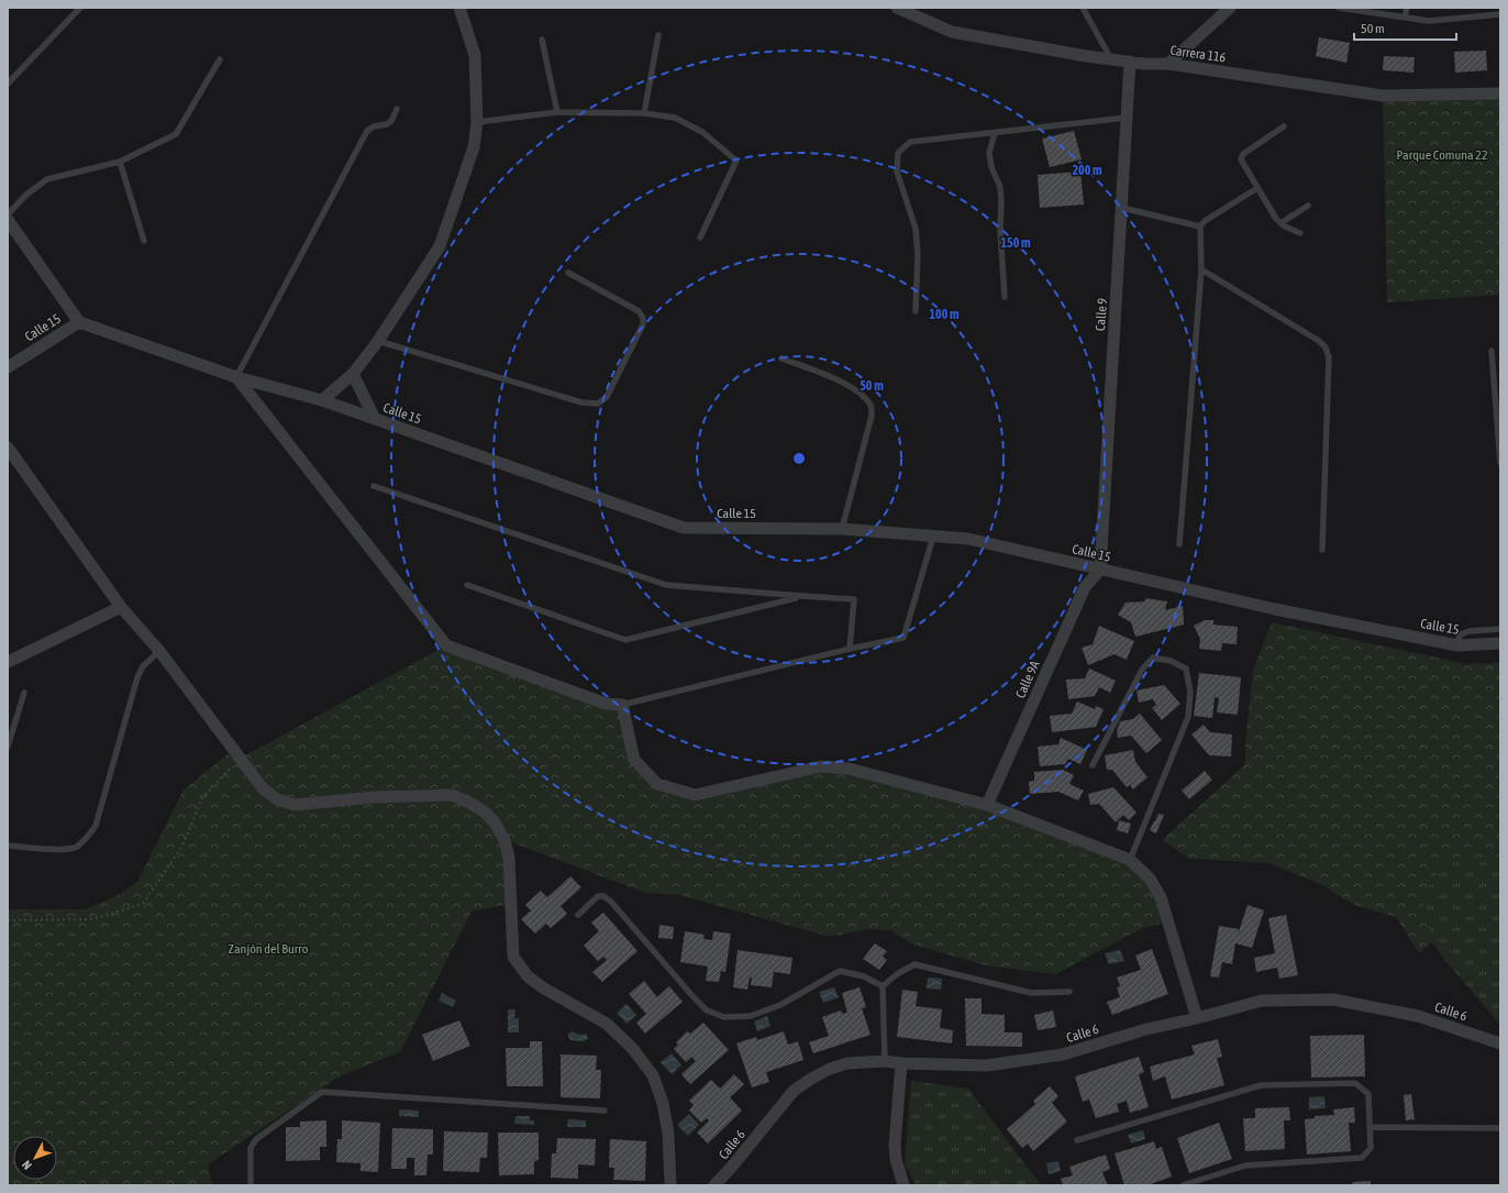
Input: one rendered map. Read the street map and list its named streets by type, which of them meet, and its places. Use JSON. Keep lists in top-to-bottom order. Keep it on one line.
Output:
{"streets":{"street":["Carrera 116","Calle 9","Calle 15","Calle 9A","Calle 6"]},"crossings":[["Carrera 116","Calle 9"],["Calle 9","Calle 15"],["Calle 9","Calle 9A"],["Calle 15","Calle 9A"]],"parks":["Parque Comuna 22","Zanjón del Burro"],"scale_bar":"50 m","north":"bottom left","rings":["200 m","150 m","100 m","50 m"]}
